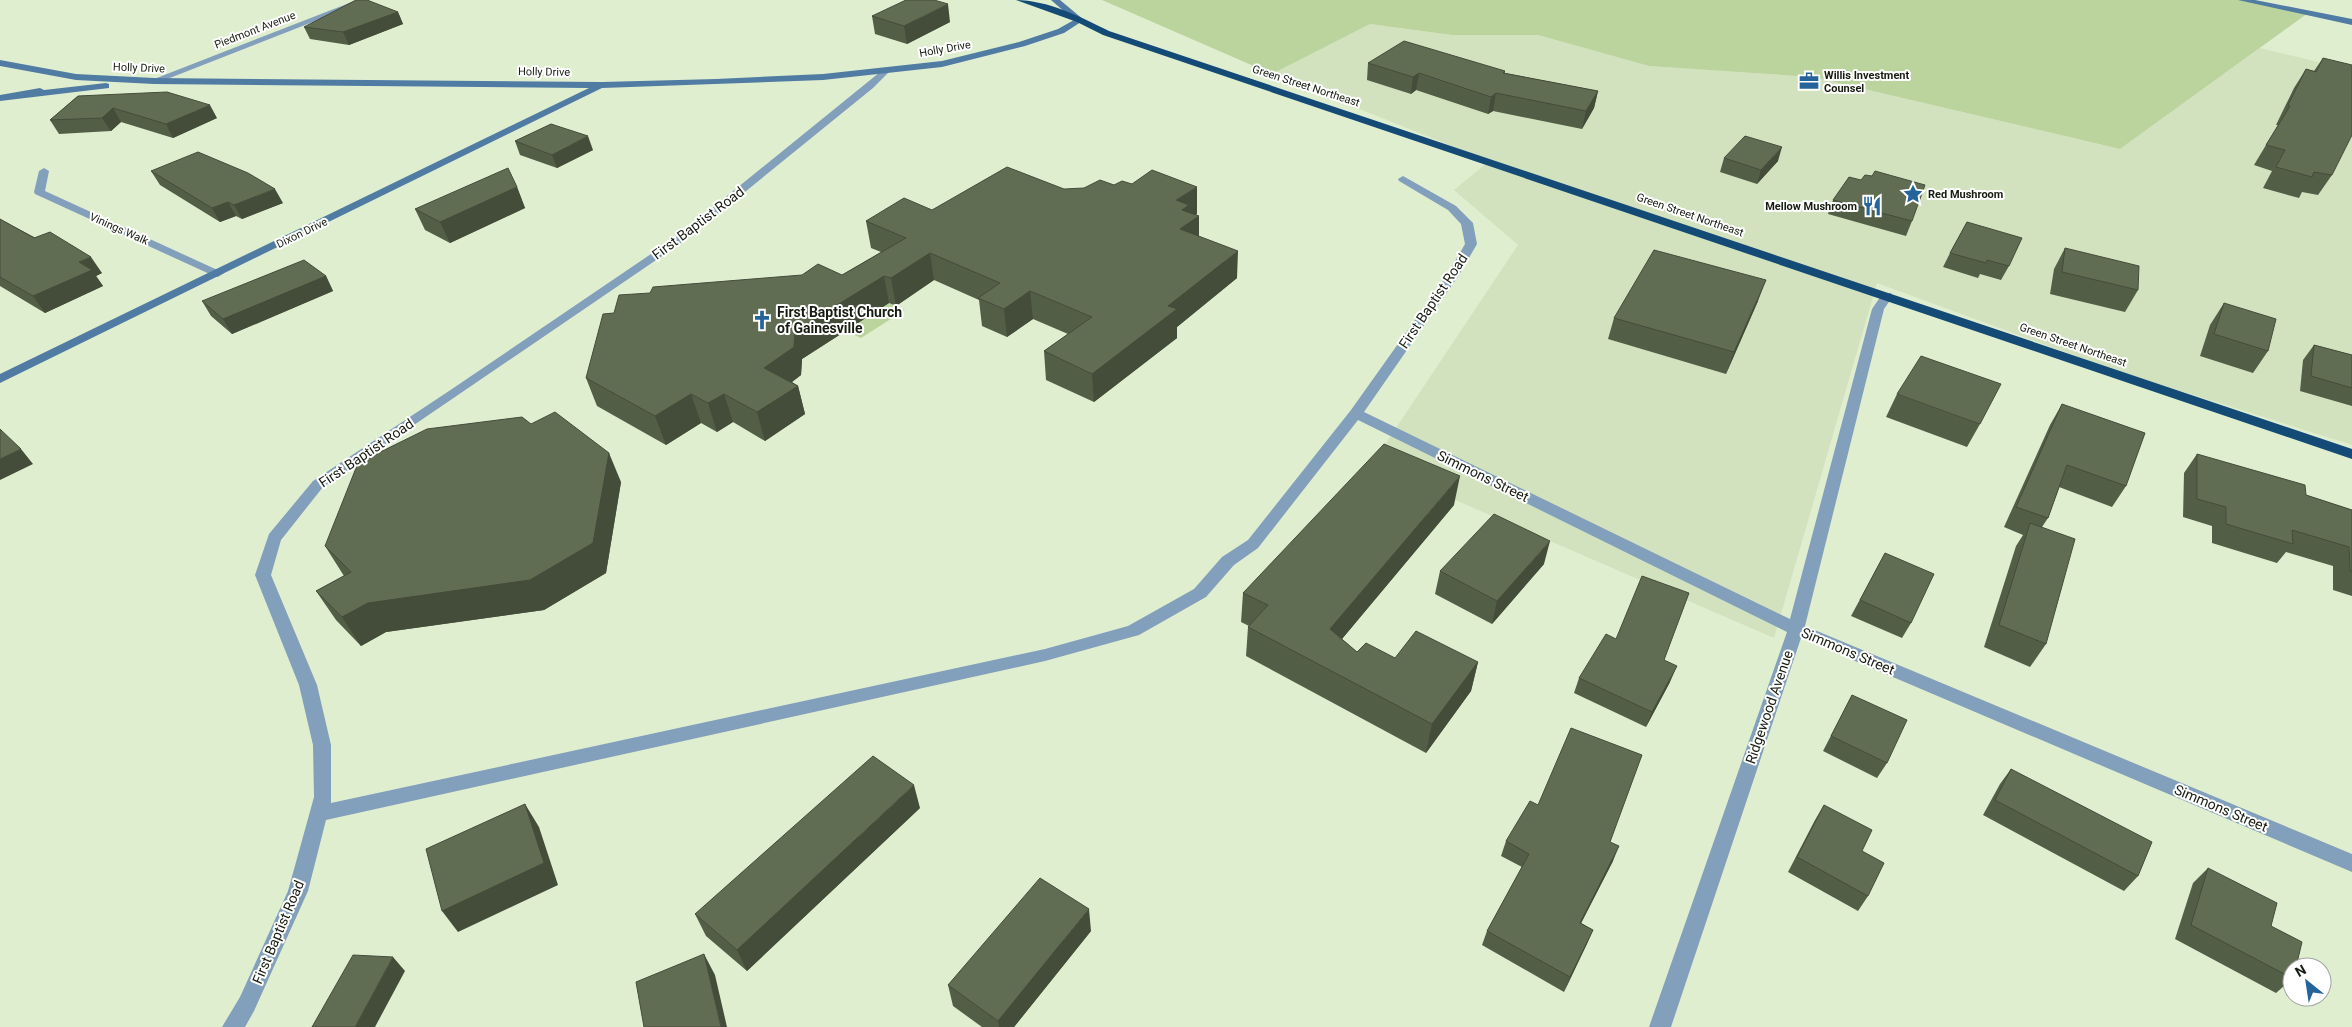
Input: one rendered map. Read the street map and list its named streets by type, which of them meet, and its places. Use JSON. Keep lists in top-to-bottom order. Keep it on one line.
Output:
{"streets":{"highway":["Green Street Northeast"],"street":["Piedmont Avenue","Holly Drive","First Baptist Road","Vinings Walk","Dixon Drive","Simmons Street","Ridgewood Avenue"]},"crossings":[["Piedmont Avenue","Holly Drive"],["Holly Drive","Green Street Northeast"],["Holly Drive","First Baptist Road"],["Holly Drive","Dixon Drive"],["Green Street Northeast","Ridgewood Avenue"],["First Baptist Road","Simmons Street"],["Vinings Walk","Dixon Drive"],["Simmons Street","Ridgewood Avenue"]],"places":{"office":["Willis Investment Counsel"],"place":["Red Mushroom"],"restaurant":["Mellow Mushroom"],"church":["First Baptist Church of Gainesville"]},"north":"top left"}
